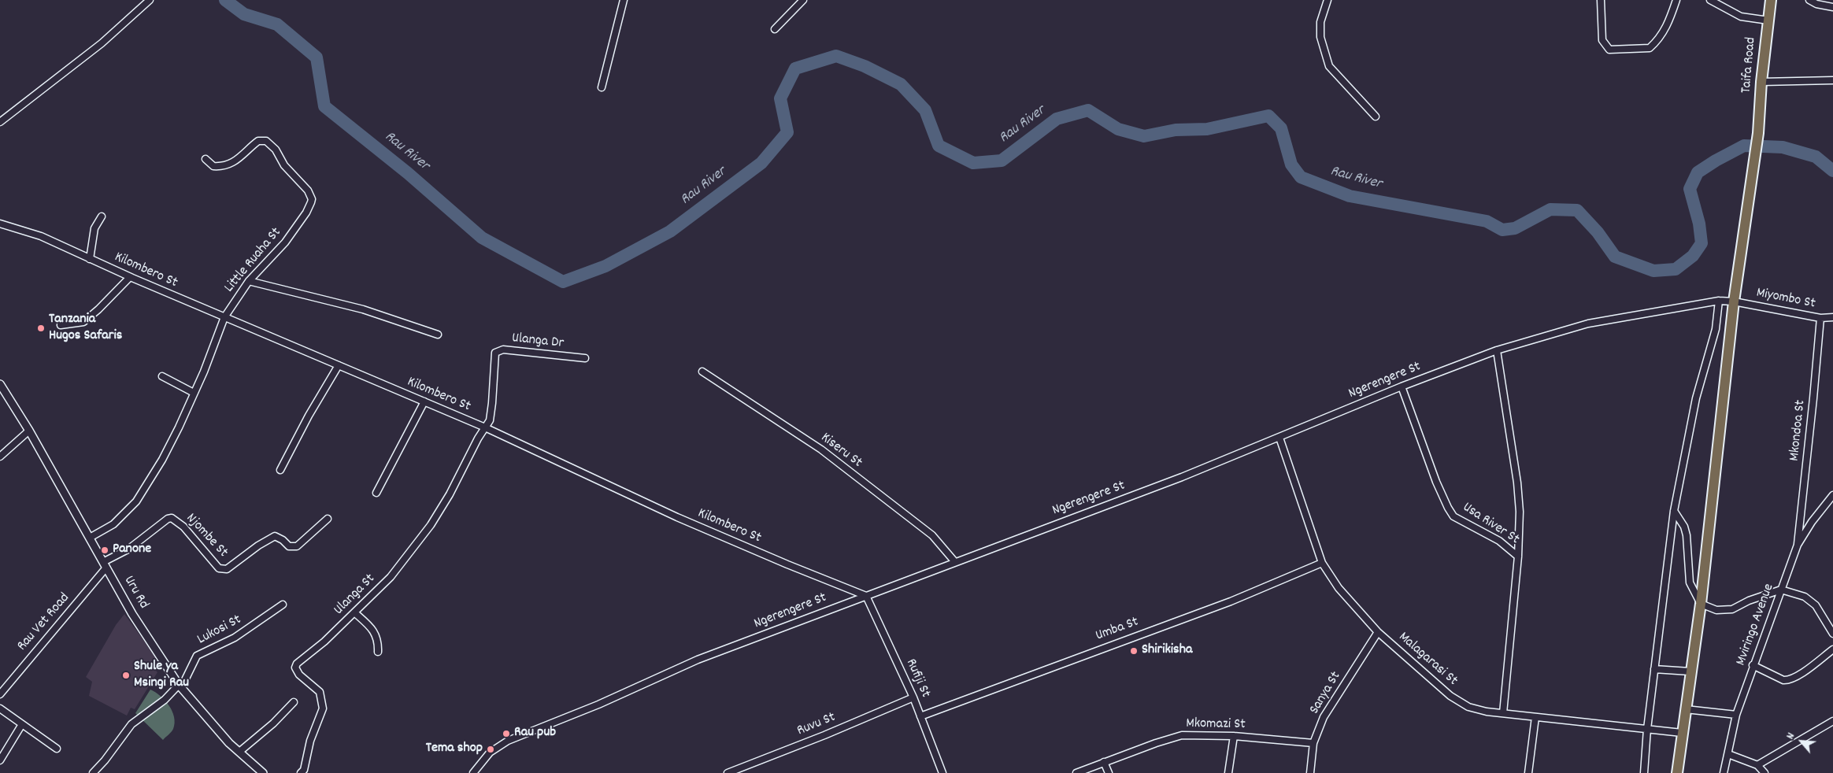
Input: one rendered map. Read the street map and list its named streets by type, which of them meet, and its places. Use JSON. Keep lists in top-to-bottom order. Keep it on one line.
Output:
{"streets":{"highway":["Taifa Road"],"street":["Little Ruaha St","Kilombero St","Miyombo St","Ulanga Dr","Ngerengere St","Mkondoa St","Kiseru St","Usa River St","Njombe St","Uru Rd","Ulanga St","Rau Vet Road","Mviringo Avenue","Umba St","Lukosi St","Malagarasi St","Rufiji St","Sanya St","Ruvu St","Mkomazi St"]},"crossings":[["Taifa Road","Miyombo St"],["Taifa Road","Ngerengere St"],["Taifa Road","Malagarasi St"],["Little Ruaha St","Kilombero St"],["Little Ruaha St","Uru Rd"],["Kilombero St","Ulanga Dr"],["Kilombero St","Ngerengere St"],["Kilombero St","Ulanga St"],["Kilombero St","Rufiji St"],["Miyombo St","Ngerengere St"],["Miyombo St","Mkondoa St"],["Ulanga Dr","Ulanga St"],["Ngerengere St","Kiseru St"],["Ngerengere St","Usa River St"],["Ngerengere St","Malagarasi St"],["Ngerengere St","Rufiji St"],["Mkondoa St","Mviringo Avenue"],["Usa River St","Malagarasi St"],["Njombe St","Uru Rd"],["Njombe St","Rau Vet Road"],["Uru Rd","Rau Vet Road"],["Uru Rd","Lukosi St"],["Umba St","Malagarasi St"],["Umba St","Rufiji St"],["Malagarasi St","Sanya St"],["Rufiji St","Ruvu St"],["Sanya St","Mkomazi St"]],"water":["Rau River"],"places":["Tanzania Hugos Safaris","Panone","Shirikisha","Shule ya Msingi Rau","Rau pub","Tema shop"],"north":"top left"}
